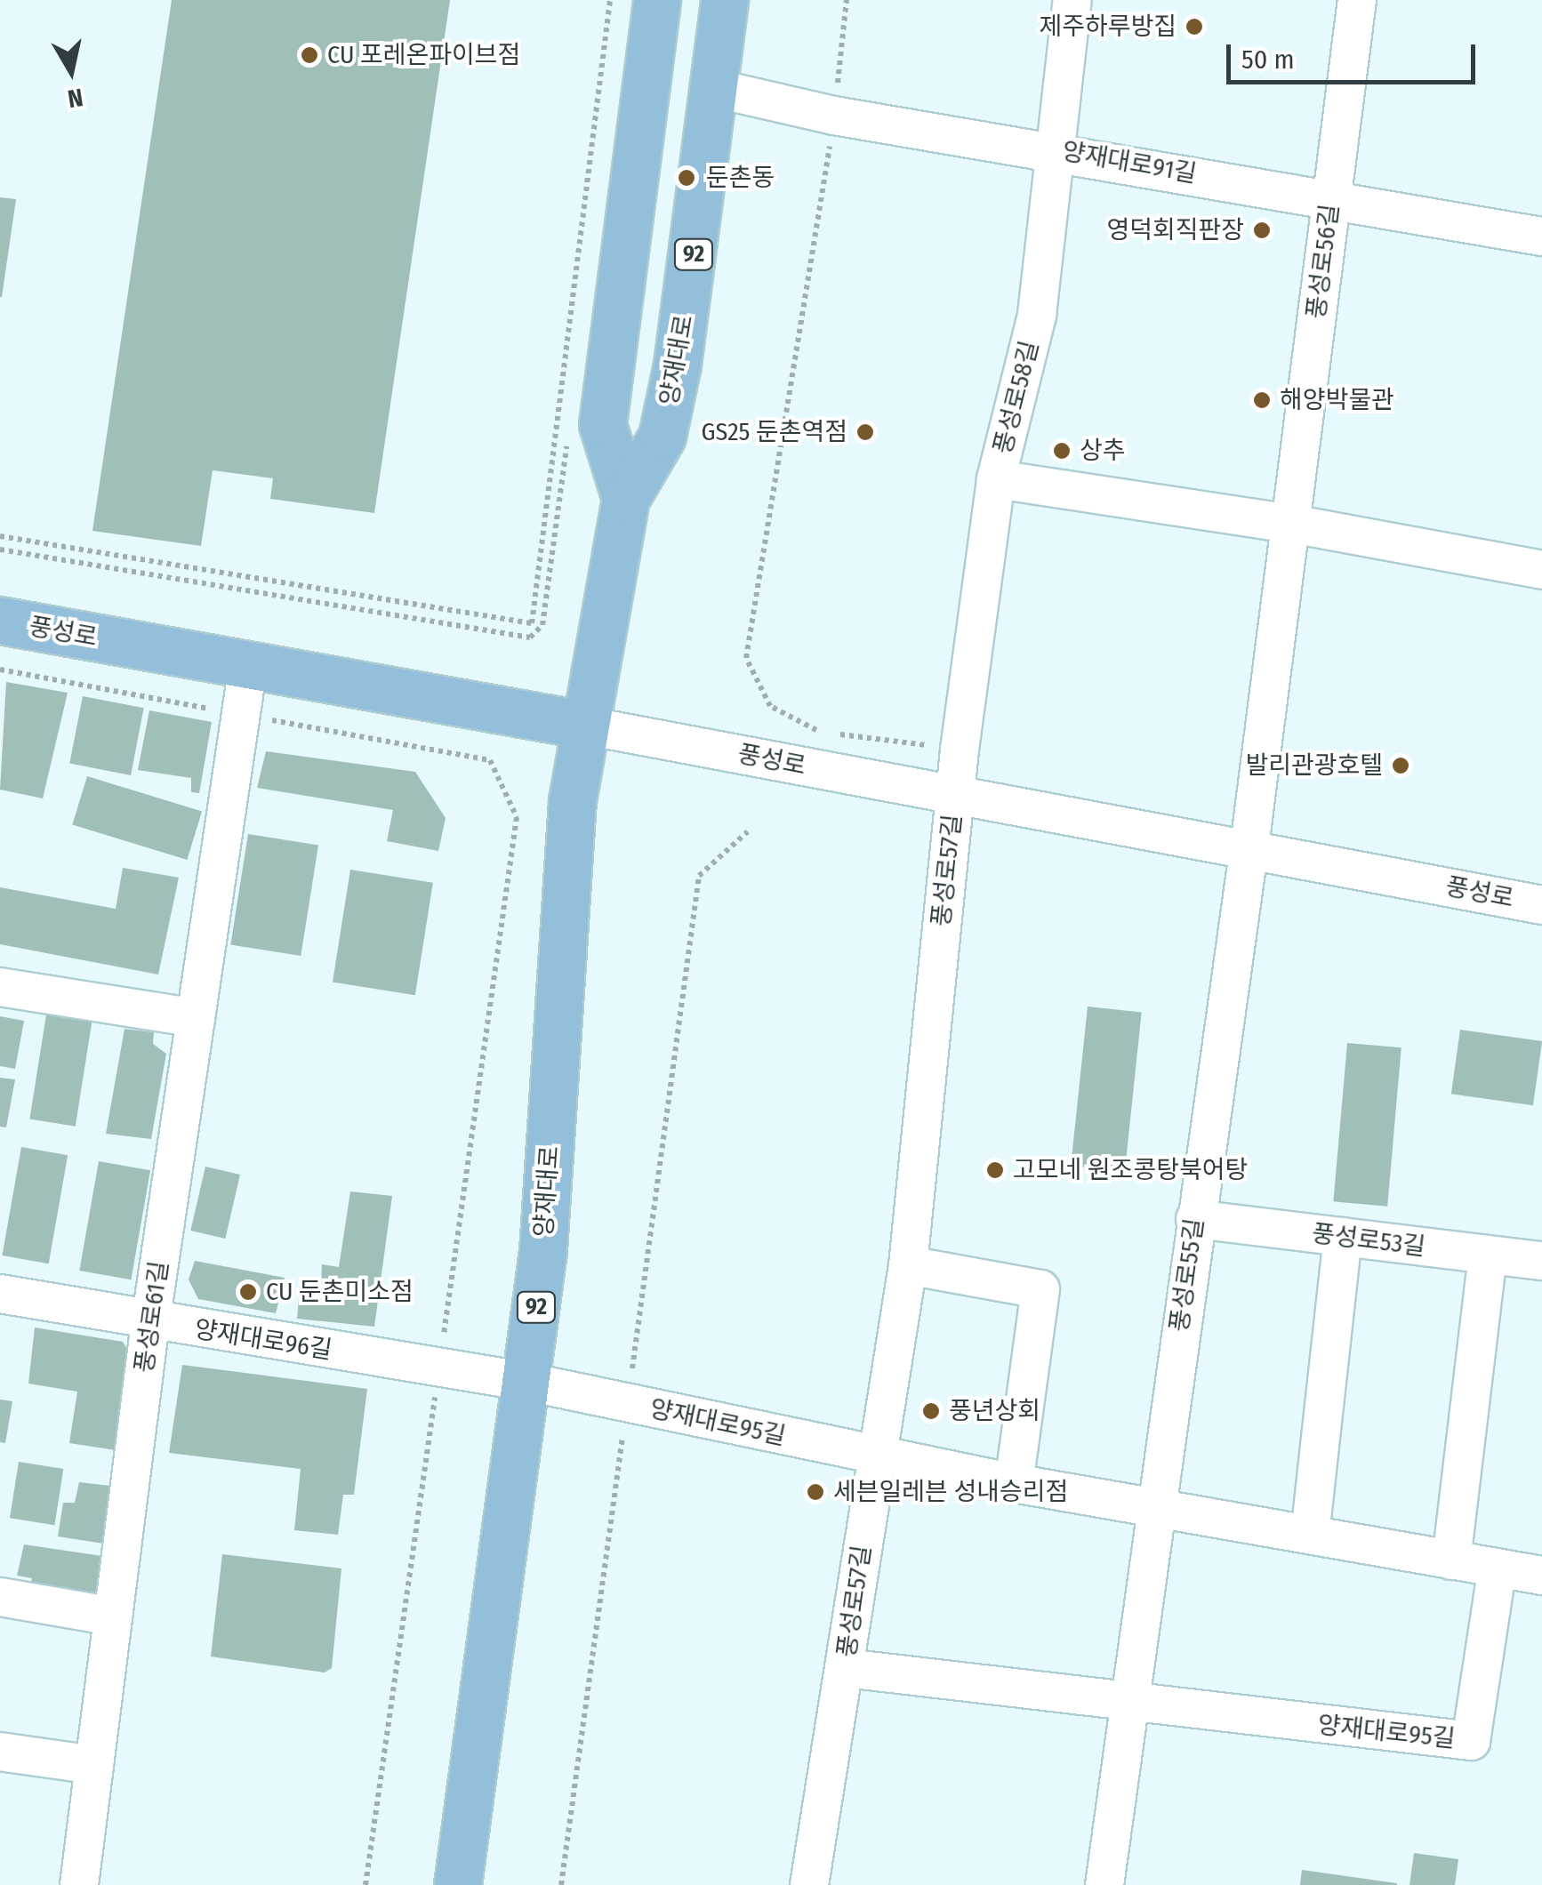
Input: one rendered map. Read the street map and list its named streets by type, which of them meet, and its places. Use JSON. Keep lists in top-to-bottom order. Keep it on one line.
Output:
{"streets":{"main road":["92","양재대로","풍성로"],"street":["양재대로91길","풍성로56길","풍성로58길","풍성로57길","풍성로53길","풍성로55길","풍성로61길","양재대로96길","양재대로95길"]},"crossings":[["양재대로91길","풍성로56길"],["양재대로91길","양재대로"],["양재대로91길","풍성로58길"],["풍성로56길","풍성로"],["풍성로56길","풍성로55길"],["양재대로","풍성로"],["양재대로","양재대로96길"],["양재대로","양재대로95길"],["풍성로58길","풍성로"],["풍성로58길","풍성로57길"],["풍성로","풍성로57길"],["풍성로","풍성로55길"],["풍성로","풍성로61길"],["풍성로57길","양재대로95길"],["풍성로53길","풍성로55길"],["풍성로55길","양재대로95길"],["풍성로61길","양재대로96길"],["양재대로96길","양재대로95길"]],"places":["제주하루방집","CU 포레온파이브점","둔촌동","영덕회직판장","해양박물관","GS25 둔촌역점","상추","발리관광호텔","고모네 원조콩탕북어탕","CU 둔촌미소점","풍년상회","세븐일레븐 성내승리점"],"scale_bar":"50 m","north":"bottom"}
